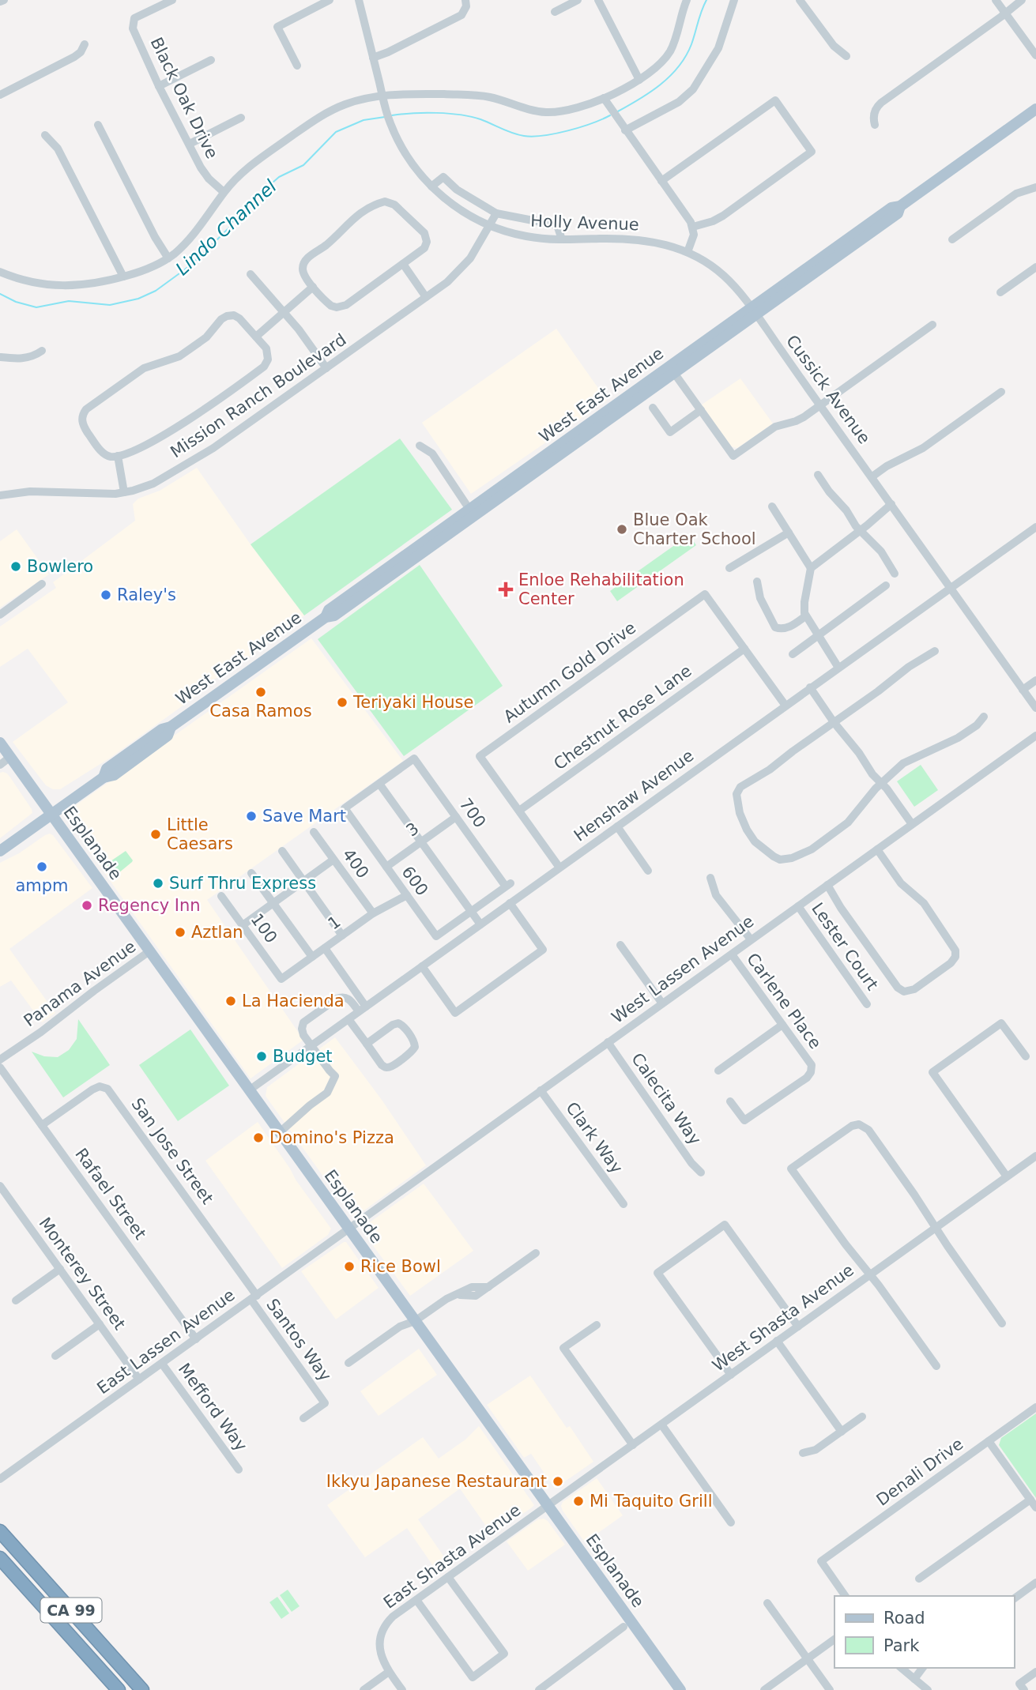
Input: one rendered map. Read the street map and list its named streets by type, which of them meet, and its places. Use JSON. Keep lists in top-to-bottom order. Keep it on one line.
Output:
{"streets":{"highway":["CA 99"],"main road":["West East Avenue","Esplanade"],"street":["Black Oak Drive","Holly Avenue","Cussick Avenue","Mission Ranch Boulevard","Autumn Gold Drive","Chestnut Rose Lane","Henshaw Avenue","700","3","400","600","1","100","Lester Court","West Lassen Avenue","Panama Avenue","Carlene Place","Calecita Way","Clark Way","San Jose Street","Rafael Street","Monterey Street","West Shasta Avenue","Santos Way","East Lassen Avenue","Mefford Way","Denali Drive","East Shasta Avenue"]},"crossings":[["Holly Avenue","Cussick Avenue"],["Holly Avenue","Mission Ranch Boulevard"],["Cussick Avenue","West East Avenue"],["Cussick Avenue","Henshaw Avenue"],["West East Avenue","Esplanade"],["Autumn Gold Drive","Chestnut Rose Lane"],["Autumn Gold Drive","Henshaw Avenue"],["Henshaw Avenue","Esplanade"],["Henshaw Avenue","600"],["700","3"],["700","600"],["3","600"],["Esplanade","West Lassen Avenue"],["Esplanade","Panama Avenue"],["Esplanade","West Shasta Avenue"],["Esplanade","East Lassen Avenue"],["Esplanade","East Shasta Avenue"],["400","1"],["600","1"],["1","100"],["Lester Court","West Lassen Avenue"],["West Lassen Avenue","Carlene Place"],["West Lassen Avenue","Calecita Way"],["West Lassen Avenue","Clark Way"],["West Lassen Avenue","East Lassen Avenue"],["San Jose Street","Rafael Street"],["San Jose Street","Santos Way"],["San Jose Street","East Lassen Avenue"],["Rafael Street","East Lassen Avenue"],["Monterey Street","East Lassen Avenue"],["West Shasta Avenue","East Shasta Avenue"],["Santos Way","East Lassen Avenue"],["East Lassen Avenue","Mefford Way"]],"water":["Lindo Channel"],"places":{"other":["Blue Oak Charter School","Bowlero","Raley's","Casa Ramos","Teriyaki House","Save Mart","Little Caesars","ampm","Surf Thru Express","Regency Inn","Aztlan","La Hacienda","Budget","Domino's Pizza","Rice Bowl","Ikkyu Japanese Restaurant","Mi Taquito Grill"],"health":["Enloe Rehabilitation Center"]},"legend":["Road","Park"]}
